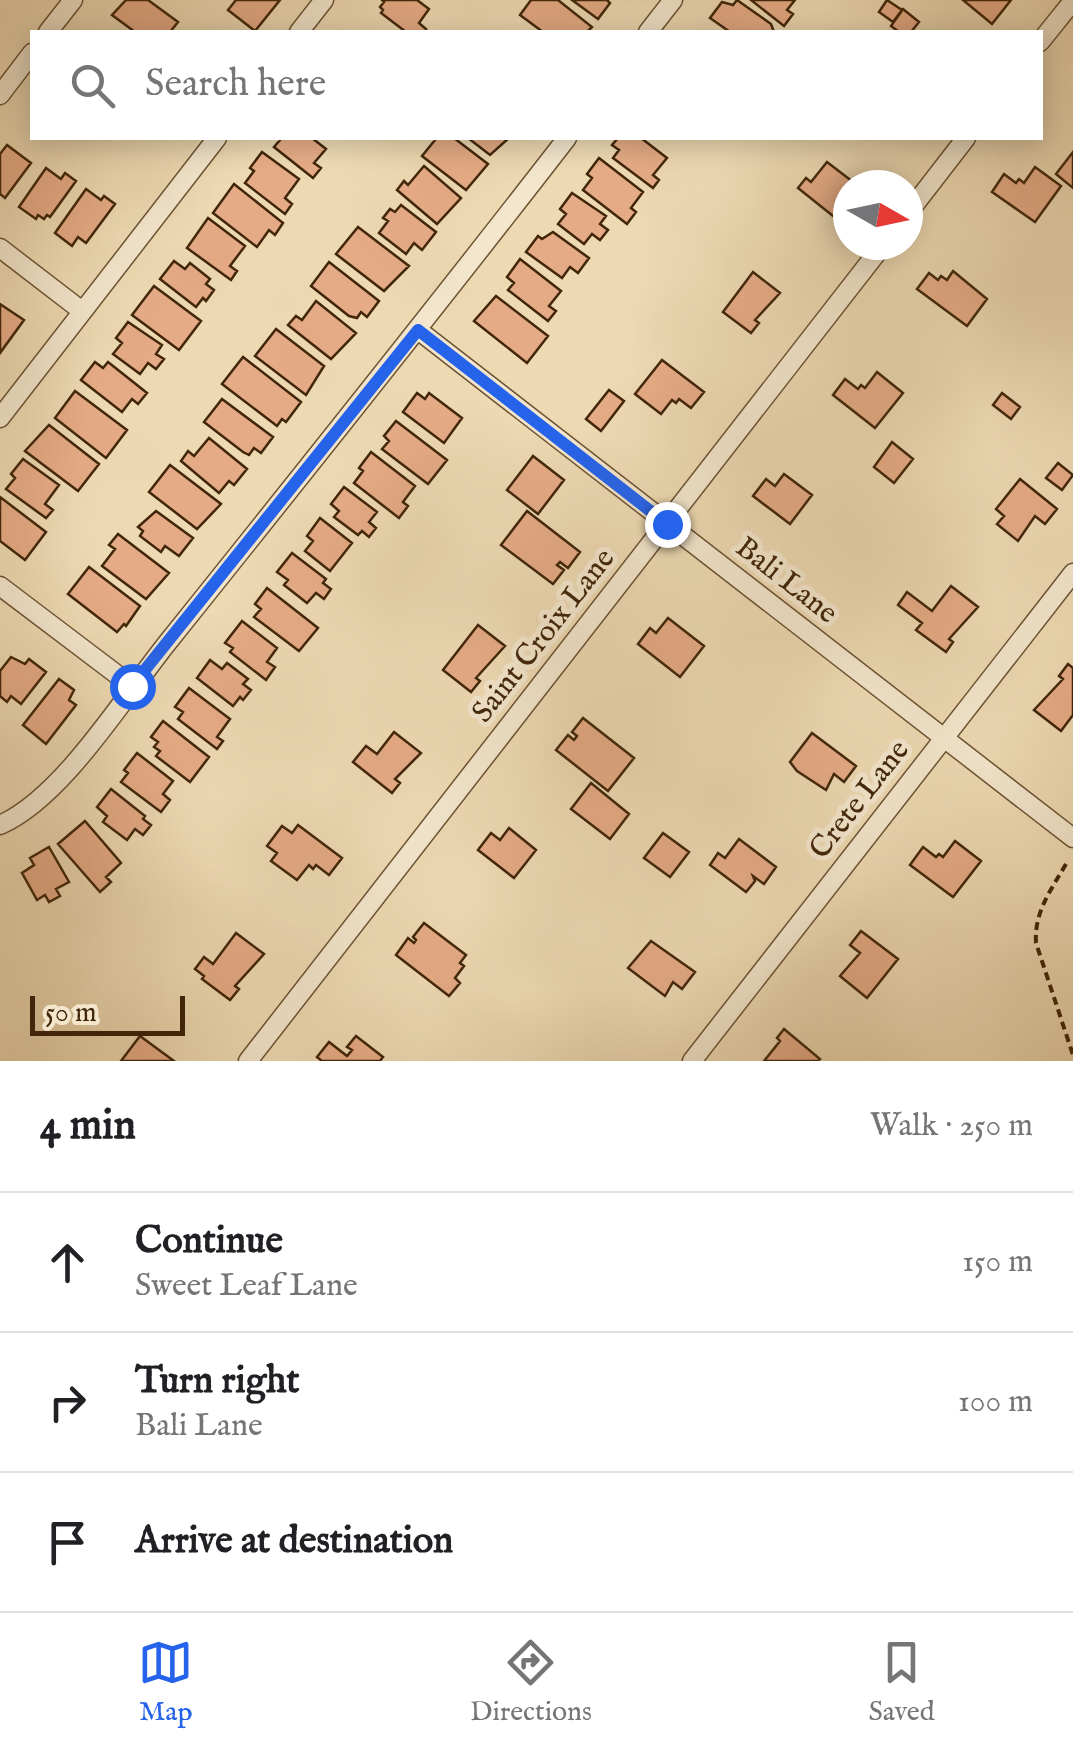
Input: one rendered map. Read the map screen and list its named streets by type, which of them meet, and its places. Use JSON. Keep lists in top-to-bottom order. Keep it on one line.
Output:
{"streets":{"street":["Bali Lane","Saint Croix Lane","Crete Lane"]},"crossings":[["Bali Lane","Saint Croix Lane"],["Bali Lane","Crete Lane"]],"scale_bar":"50 m","north":"right","page":{"search":"Search here","scale":"50 m","heading":["4 min","Walk · 250 m"],"list":[["Continue","Sweet Leaf Lane","150 m"],["Turn right","Bali Lane","100 m"],"Arrive at destination"],"nav":["Map","Directions","Saved"]}}
